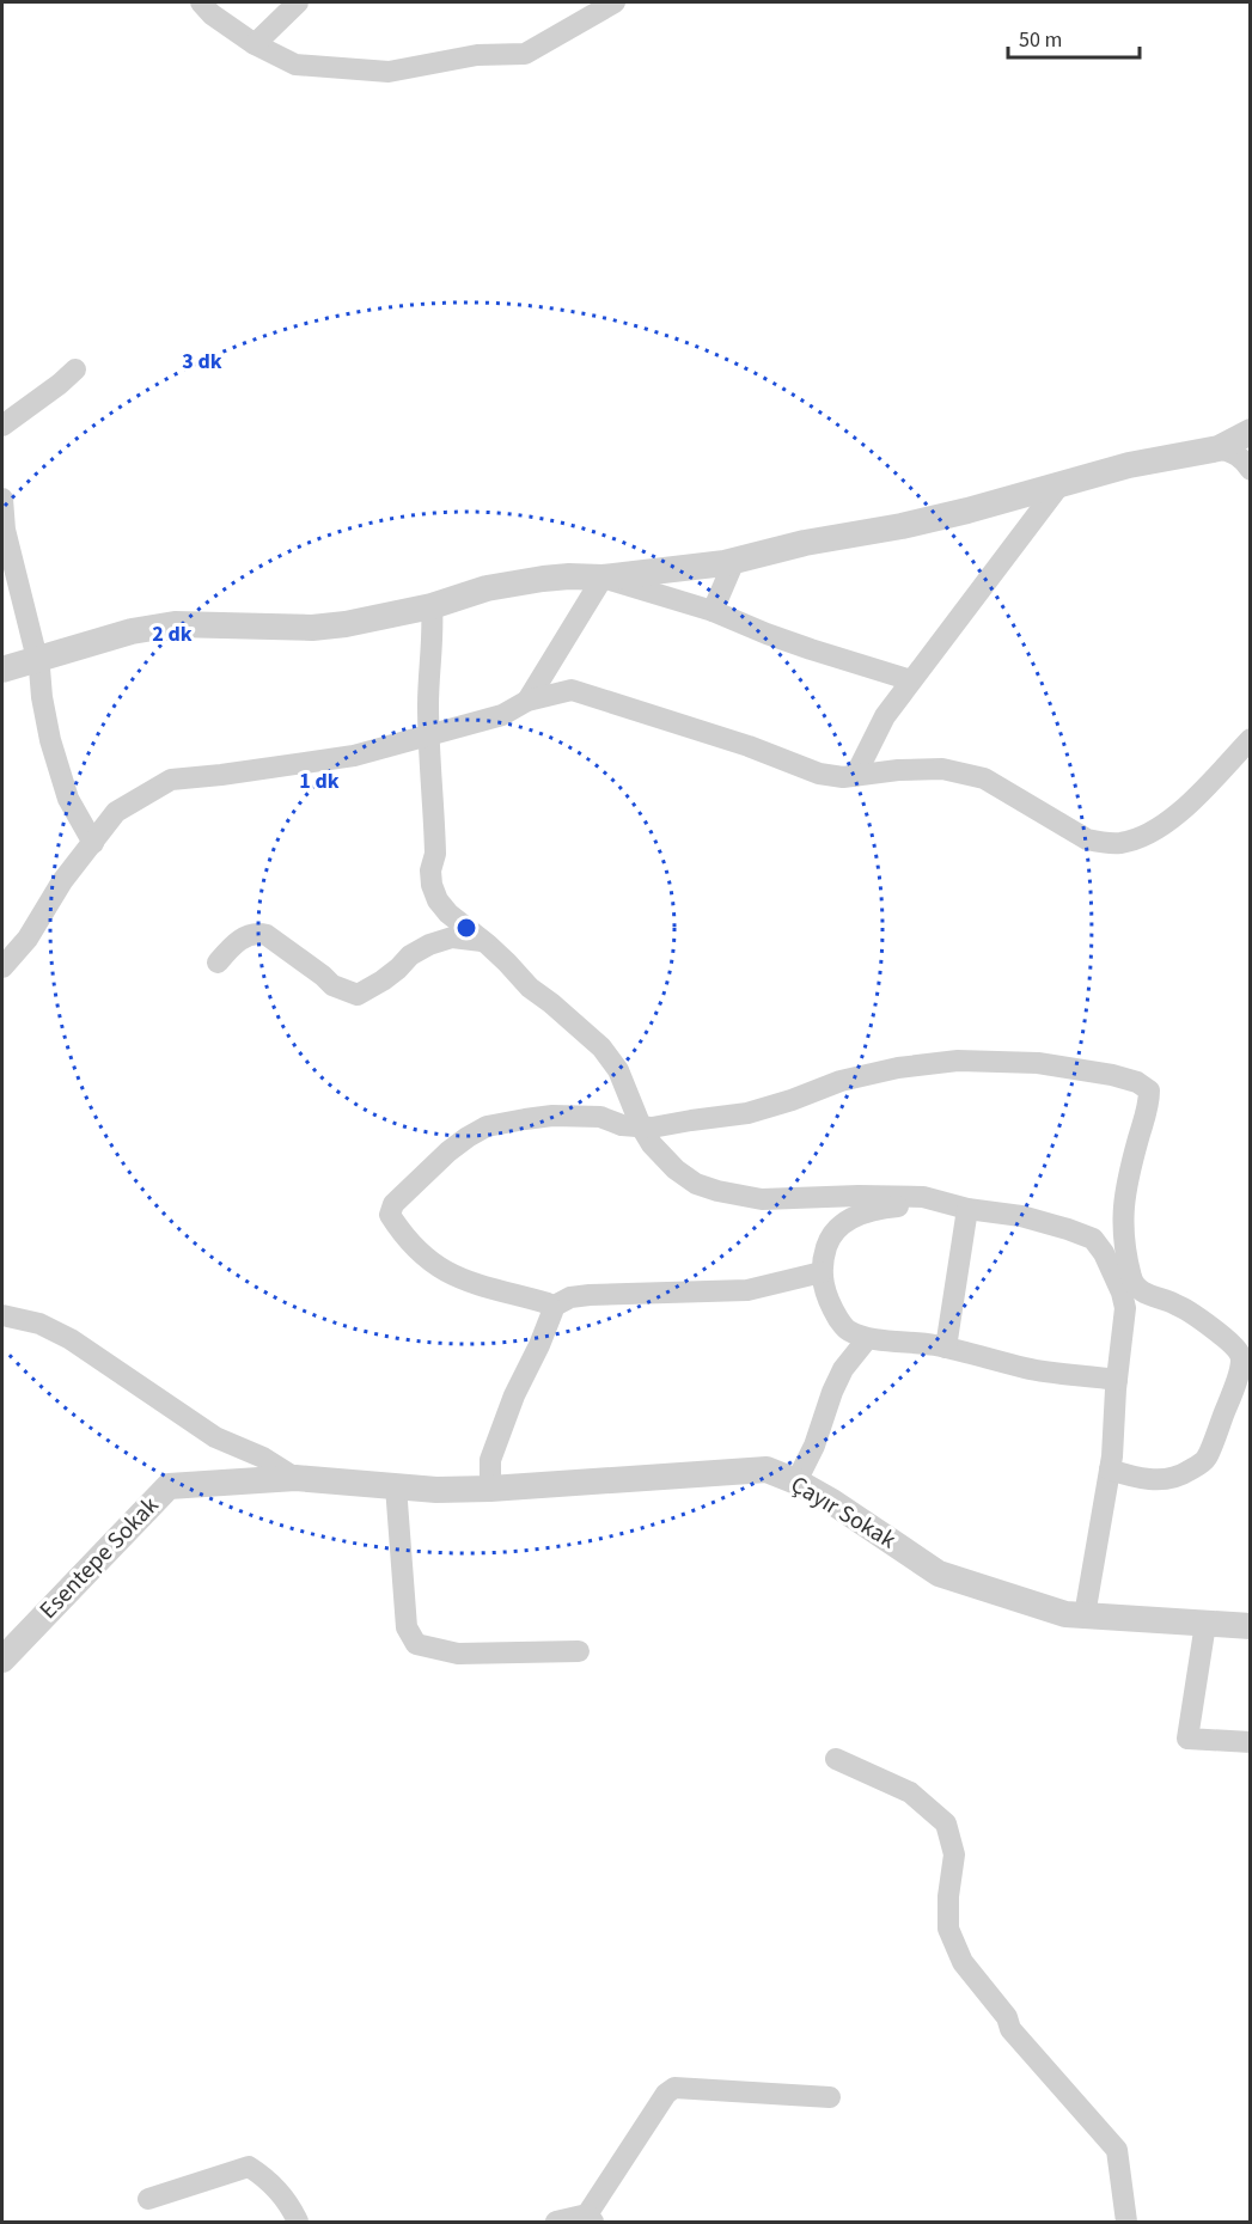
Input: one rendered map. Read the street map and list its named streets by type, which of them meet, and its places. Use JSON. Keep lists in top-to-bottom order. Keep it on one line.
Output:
{"streets":{"street":["Çayır Sokak","Esentepe Sokak"]},"crossings":[["Çayır Sokak","Esentepe Sokak"]],"scale_bar":"50 m","rings":["3 dk","2 dk","1 dk"]}
